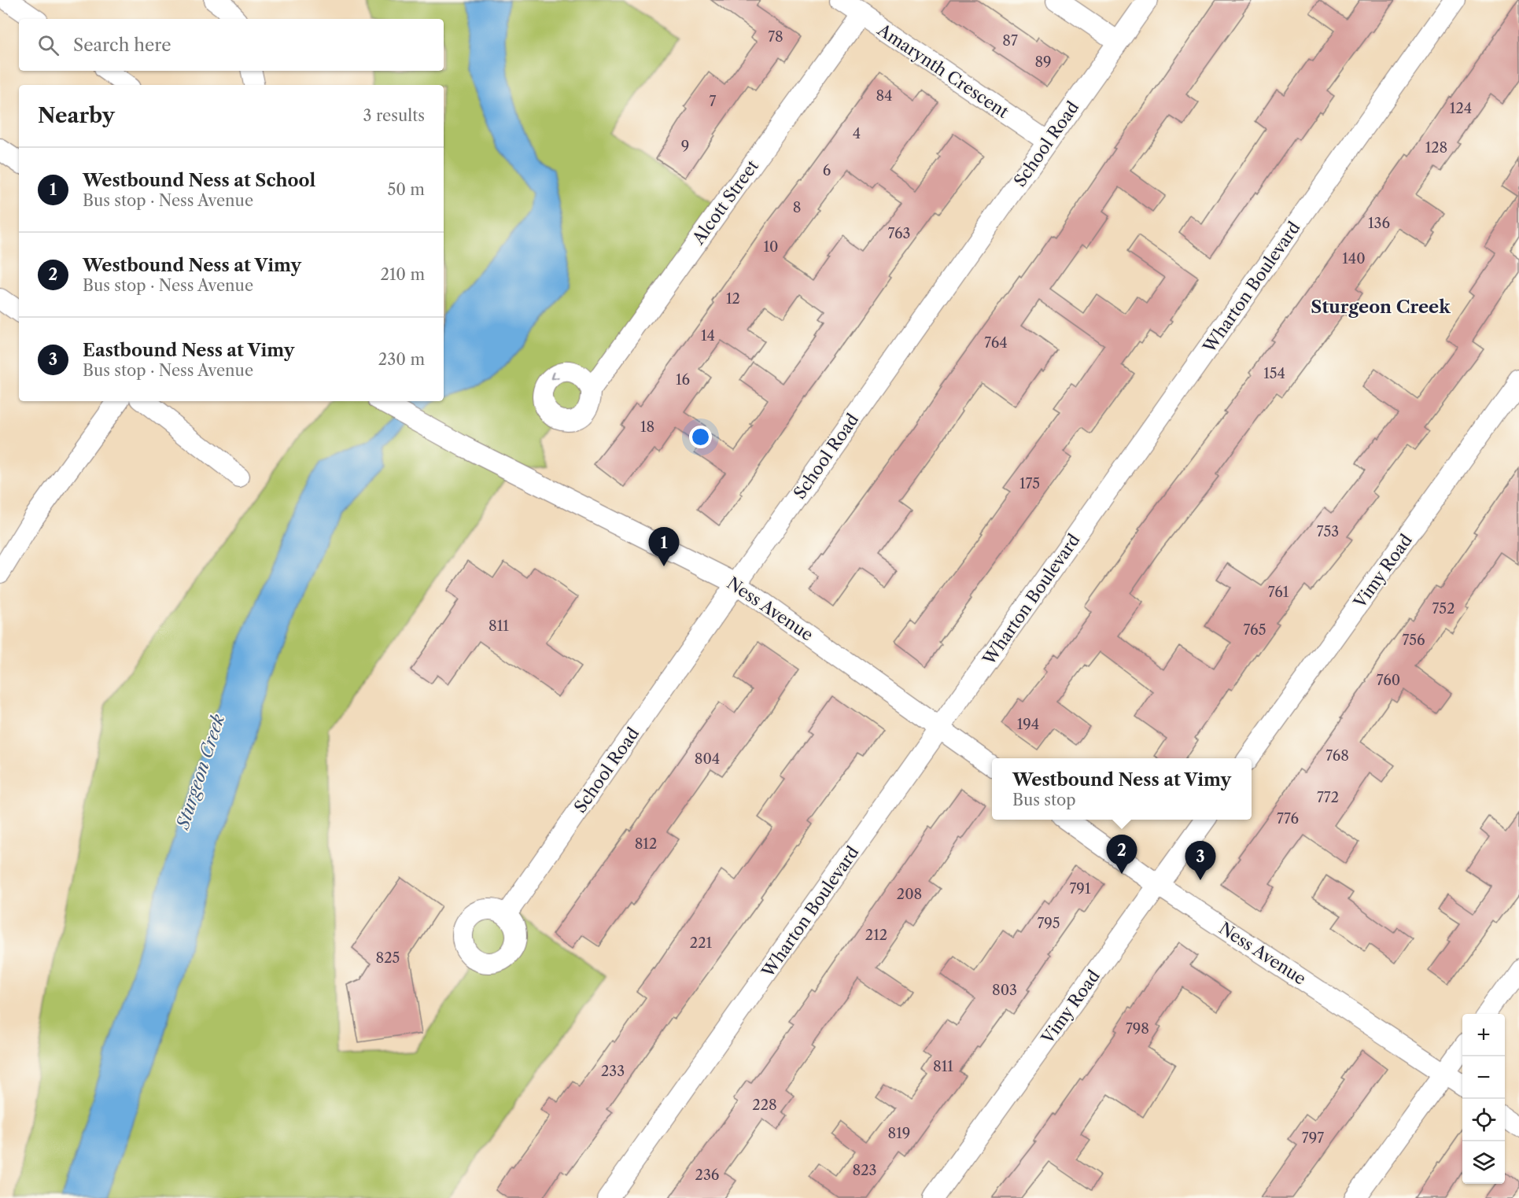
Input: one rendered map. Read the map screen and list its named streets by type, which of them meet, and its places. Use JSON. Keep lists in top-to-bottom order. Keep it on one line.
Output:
{"streets":{"street":["Amarynth Crescent","School Road","Alcott Street","Wharton Boulevard","Vimy Road","Ness Avenue"]},"crossings":[["Amarynth Crescent","School Road"],["Amarynth Crescent","Alcott Street"],["School Road","Ness Avenue"],["Wharton Boulevard","Ness Avenue"],["Vimy Road","Ness Avenue"]],"districts":["Sturgeon Creek"],"water":["Sturgeon Creek"],"house_numbers":["78","87","89","84","7","124","4","9","128","6","8","136","763","10","140","12","14","764","154","16","18","175","753","761","752","811","765","756","760","194","768","804","772","776","812","791","208","795","212","221","825","803","798","811","233","228","819","797","823","236"],"page":{"search":"Search here","heading":["Nearby","3 results"],"list":[{"mark":"1","name":"Westbound Ness at School","note":"Bus stop · Ness Avenue","value":"50 m"},{"mark":"2","name":"Westbound Ness at Vimy","note":"Bus stop · Ness Avenue","value":"210 m"},{"mark":"3","name":"Eastbound Ness at Vimy","note":"Bus stop · Ness Avenue","value":"230 m"}],"pins":["1","2","3"],"popup":["Westbound Ness at Vimy","Bus stop"],"map_buttons":["+","−"]}}
